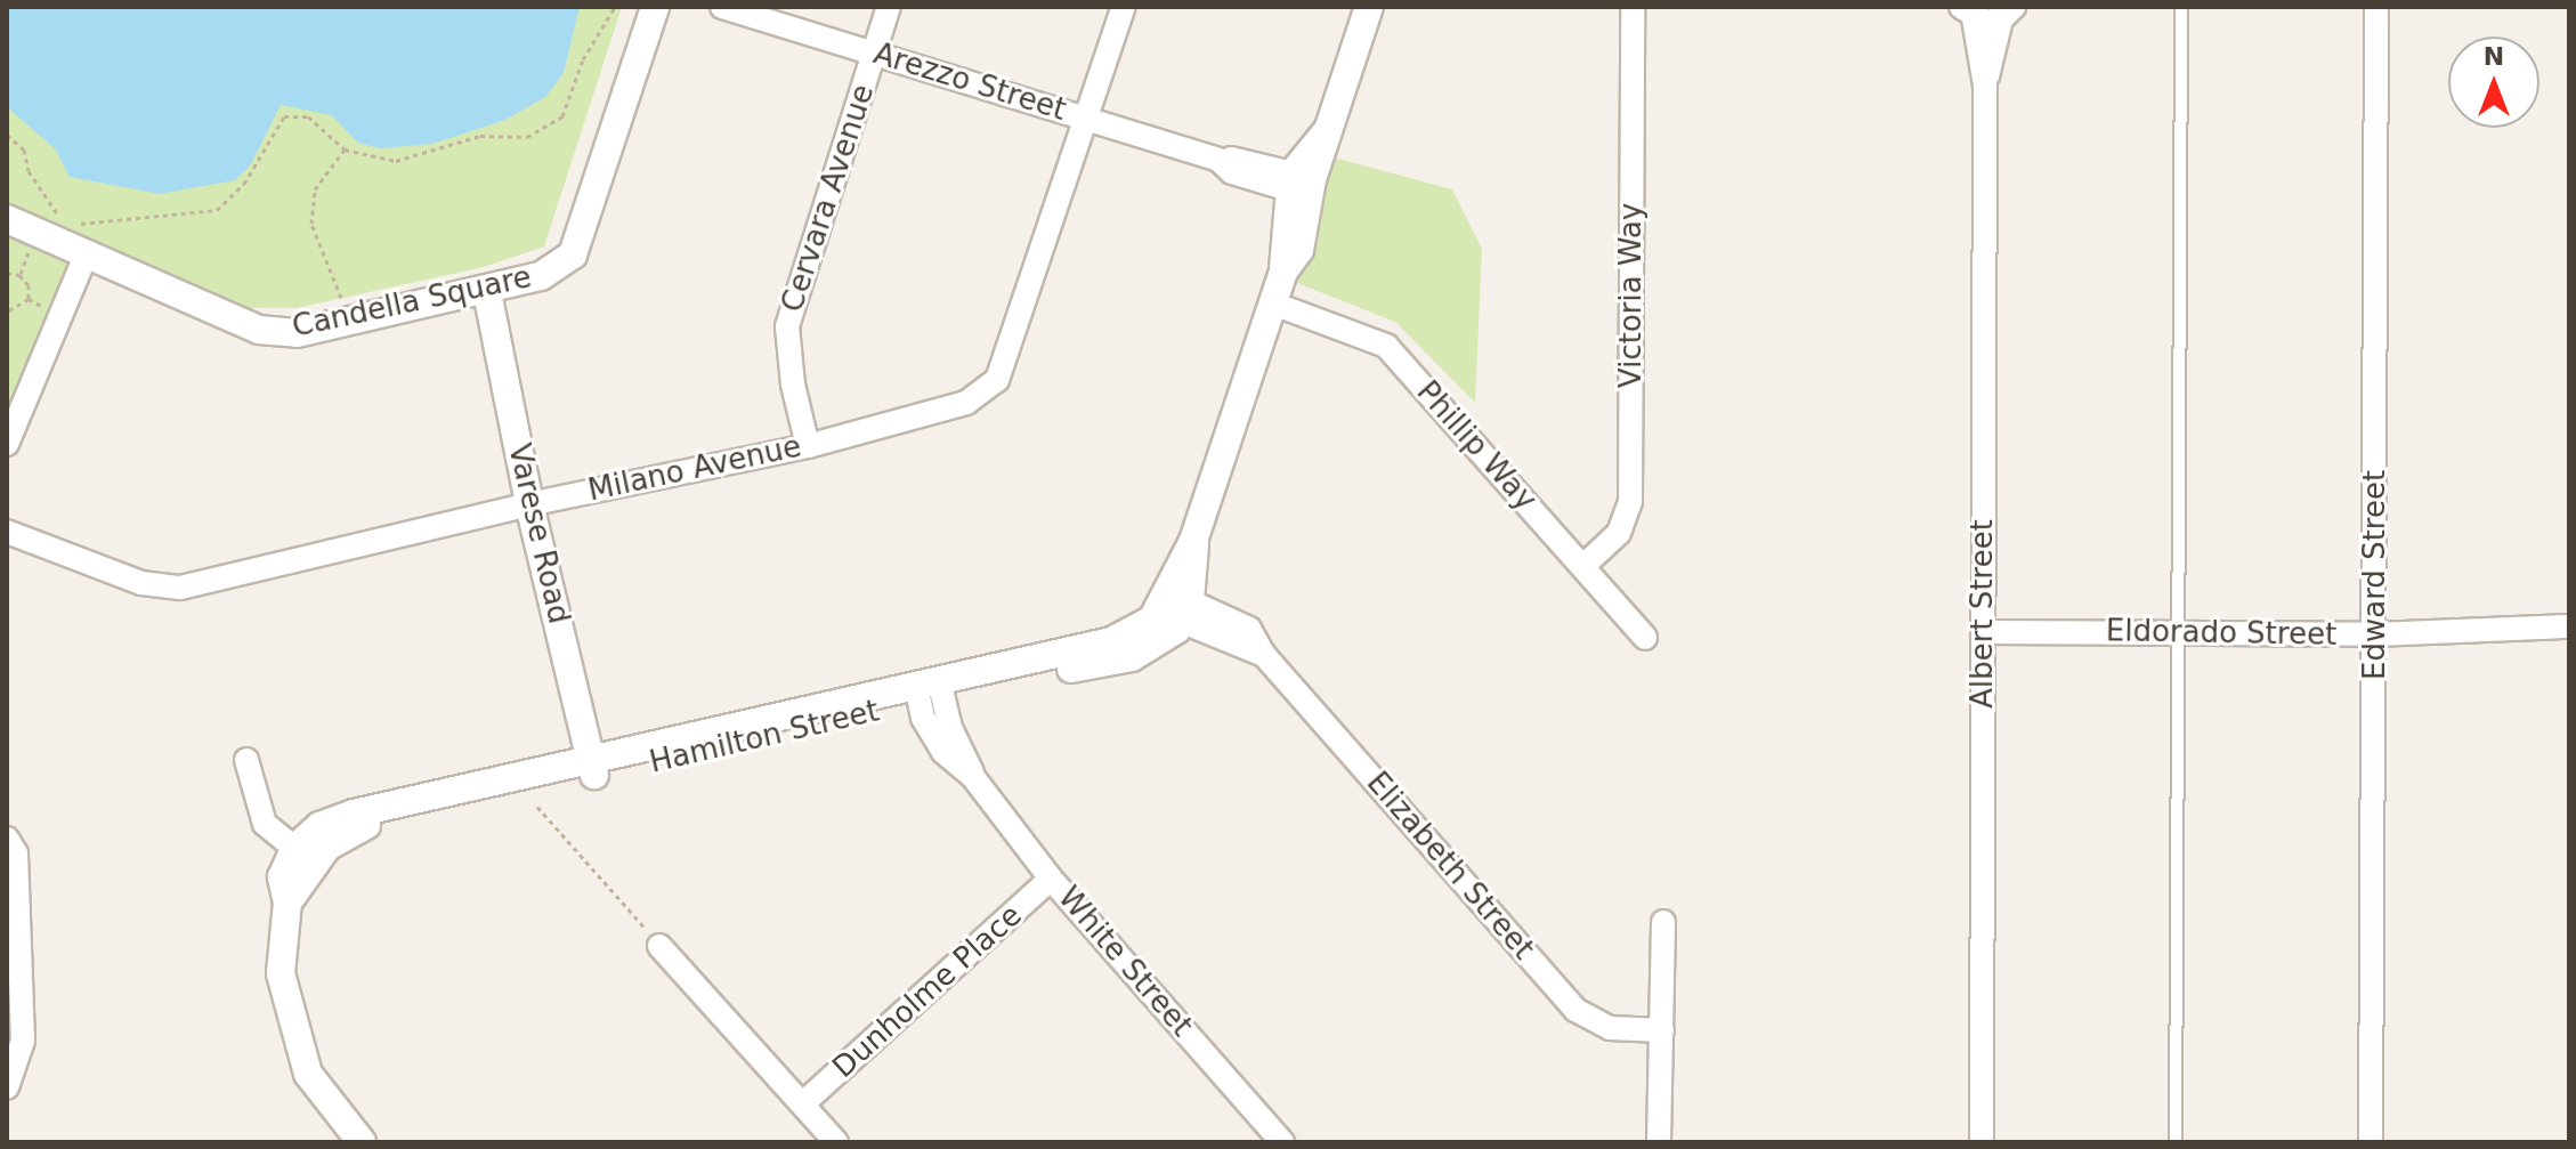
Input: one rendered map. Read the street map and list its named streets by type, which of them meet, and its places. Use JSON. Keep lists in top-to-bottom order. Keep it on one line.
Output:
{"streets":{"street":["Arezzo Street","Cervara Avenue","Victoria Way","Candella Square","Phillip Way","Milano Avenue","Varese Road","Edward Street","Albert Street","Eldorado Street","Hamilton Street","Elizabeth Street","White Street","Dunholme Place"]},"crossings":[["Arezzo Street","Cervara Avenue"],["Arezzo Street","Milano Avenue"],["Cervara Avenue","Milano Avenue"],["Victoria Way","Phillip Way"],["Candella Square","Varese Road"],["Milano Avenue","Varese Road"],["Varese Road","Hamilton Street"],["Edward Street","Eldorado Street"],["Albert Street","Eldorado Street"],["Hamilton Street","Elizabeth Street"],["Hamilton Street","White Street"],["White Street","Dunholme Place"]],"north":"top"}
